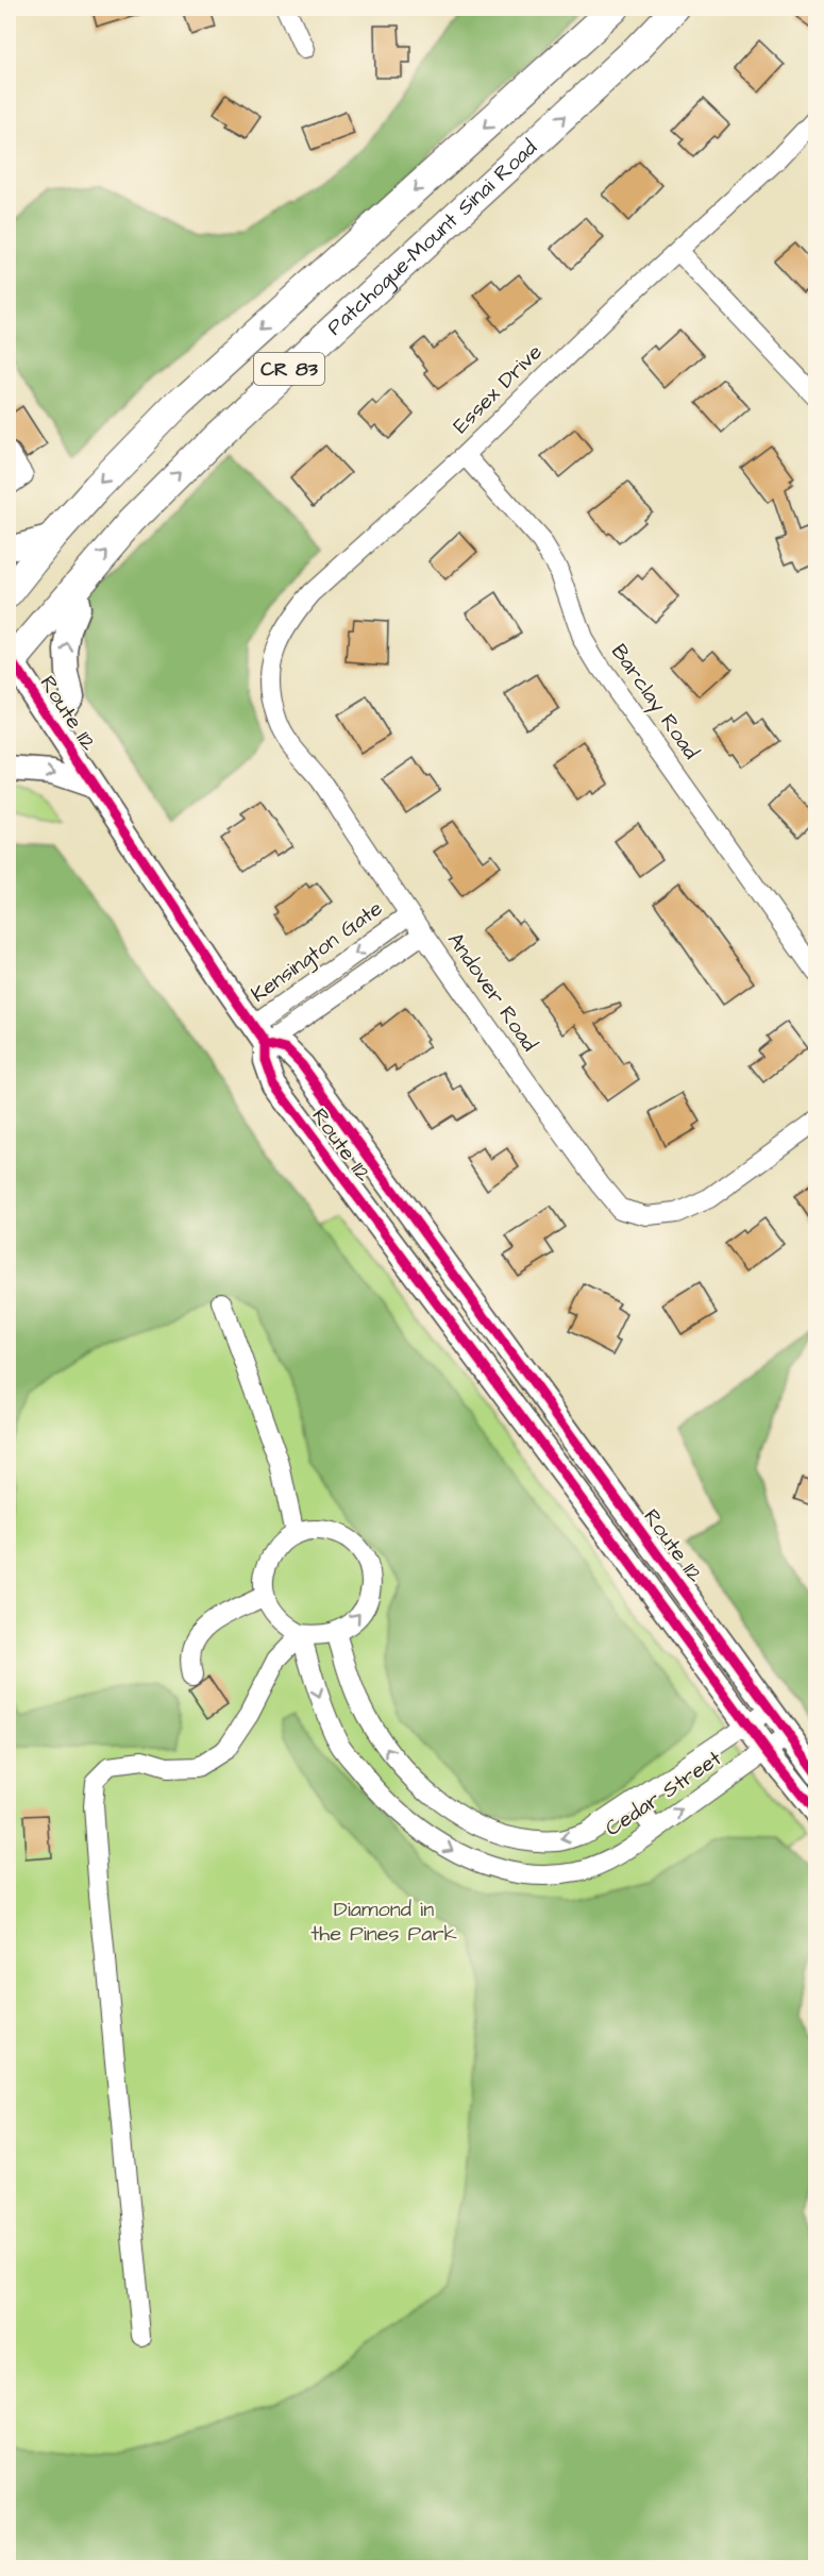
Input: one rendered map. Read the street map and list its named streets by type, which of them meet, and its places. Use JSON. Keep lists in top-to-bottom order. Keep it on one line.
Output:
{"streets":{"highway":["Patchogue-Mount Sinai Road","CR 83"],"main road":["Route 112"],"street":["Essex Drive","Barclay Road","Kensington Gate","Andover Road","Cedar Street"]},"crossings":[["Patchogue-Mount Sinai Road","Route 112"],["Essex Drive","Barclay Road"],["Essex Drive","Andover Road"],["Route 112","Kensington Gate"],["Route 112","Cedar Street"],["Kensington Gate","Andover Road"]],"parks":["Diamond in the Pines Park"]}
